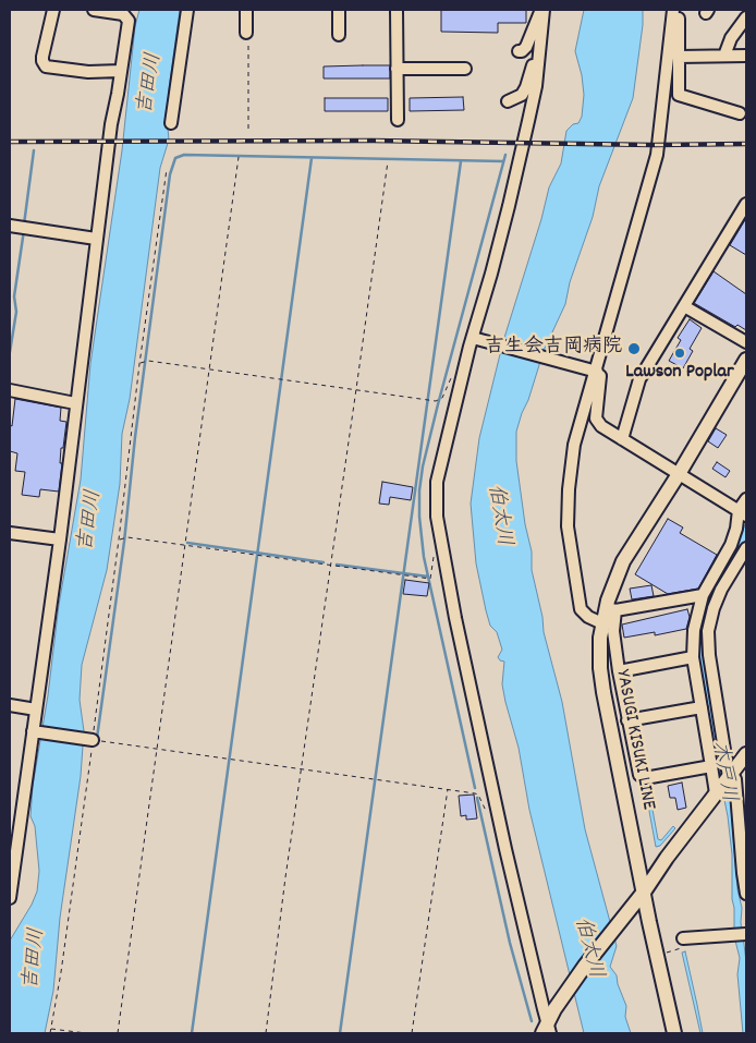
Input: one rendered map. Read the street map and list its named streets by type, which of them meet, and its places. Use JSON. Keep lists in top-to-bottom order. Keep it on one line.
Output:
{"streets":{"main road":["YASUGI KISUKI LINE"]},"water":["吉田川","伯太川","木戸川"],"places":["吉生会吉岡病院","Lawson Poplar"]}
